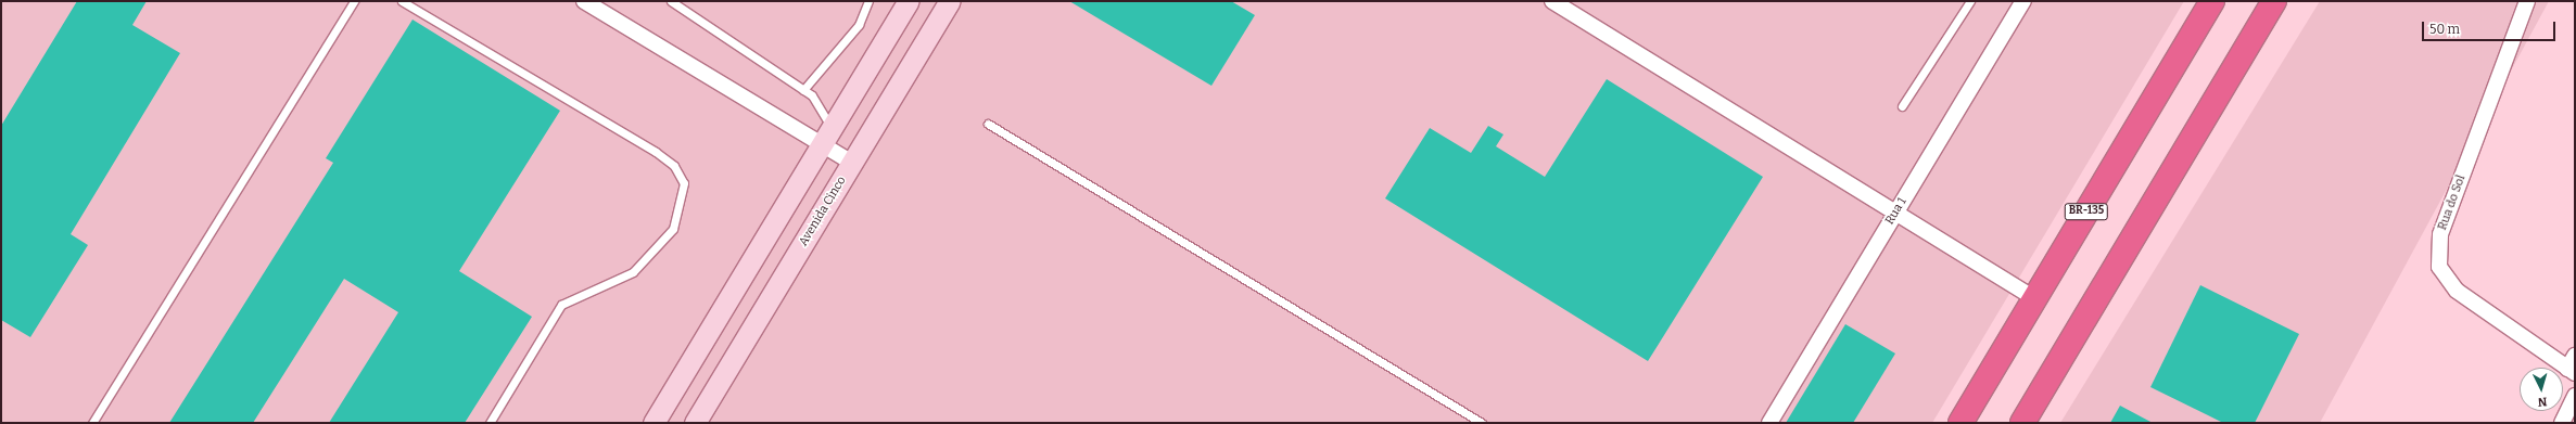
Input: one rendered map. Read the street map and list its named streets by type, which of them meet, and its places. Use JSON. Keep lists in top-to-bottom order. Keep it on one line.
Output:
{"streets":{"highway":["BR-135"],"street":["Rua do Sol","Avenida Cinco","Rua 1"]},"scale_bar":"50 m","north":"bottom"}
